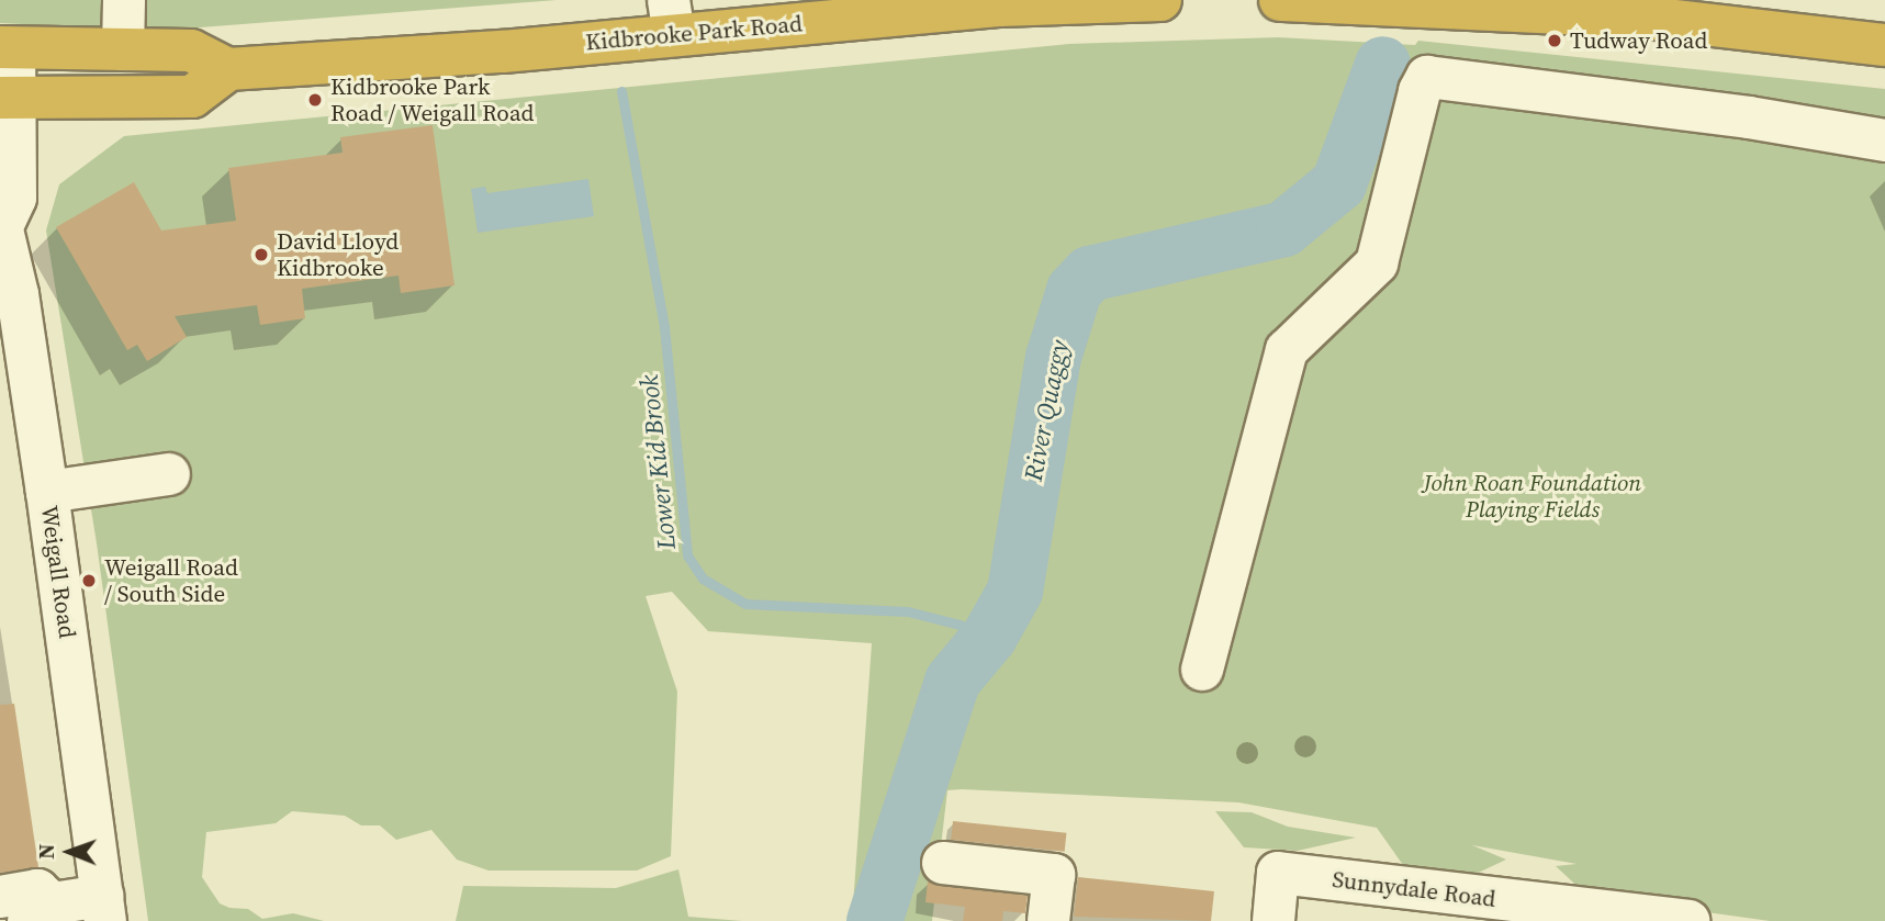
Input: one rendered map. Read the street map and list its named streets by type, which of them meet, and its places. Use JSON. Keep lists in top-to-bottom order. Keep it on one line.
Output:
{"streets":{"highway":["Kidbrooke Park Road"],"street":["Weigall Road","Sunnydale Road"]},"water":["River Quaggy","Lower Kid Brook"],"parks":["John Roan Foundation Playing Fields"],"places":["Tudway Road","Kidbrooke Park Road / Weigall Road","David Lloyd Kidbrooke","Weigall Road / South Side"],"north":"left"}
